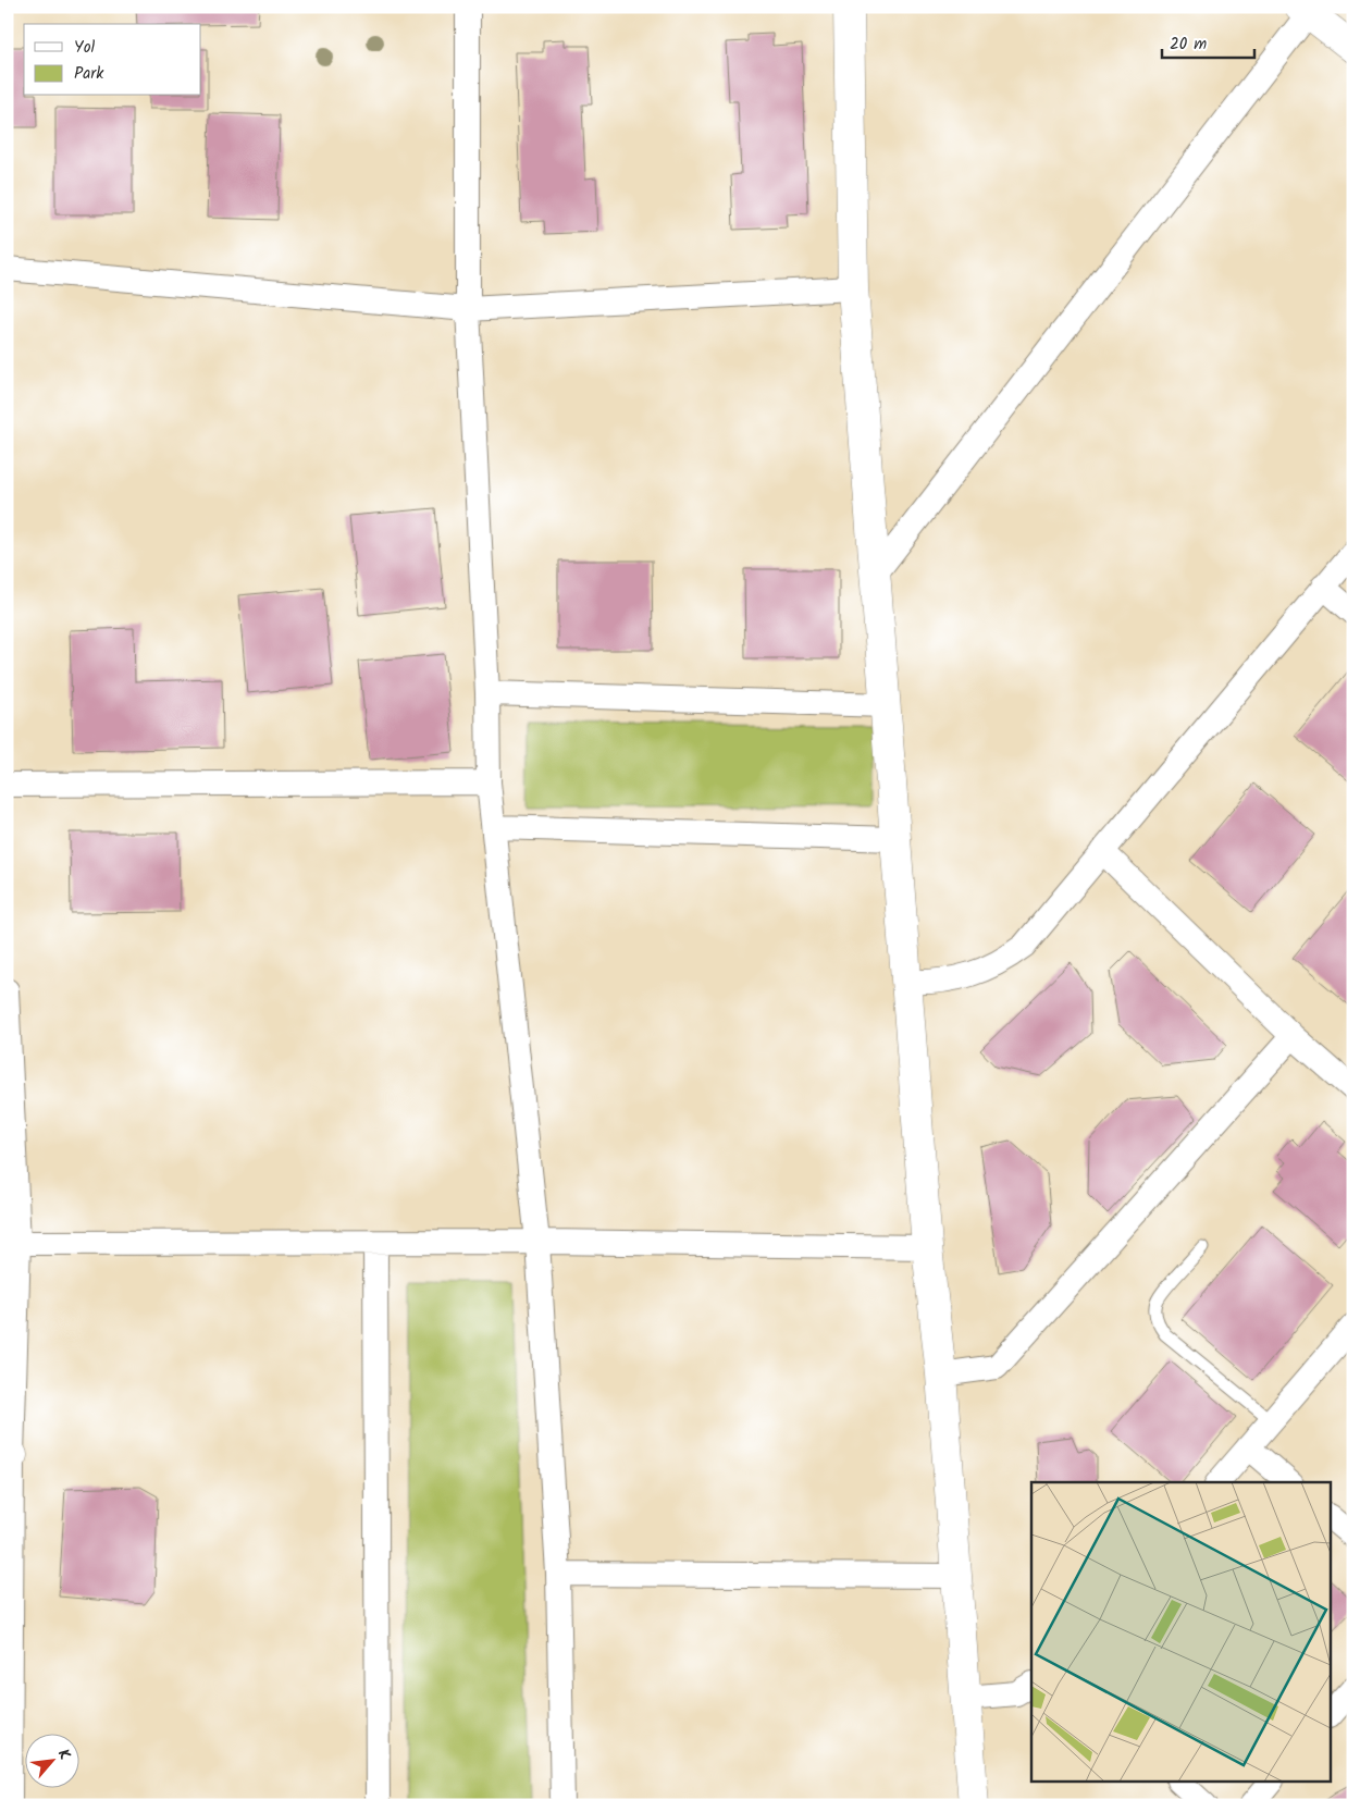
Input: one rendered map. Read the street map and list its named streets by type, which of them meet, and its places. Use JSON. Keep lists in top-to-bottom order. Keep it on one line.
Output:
{"legend":["Yol","Park"],"scale_bar":"20 m","north":"top right"}
